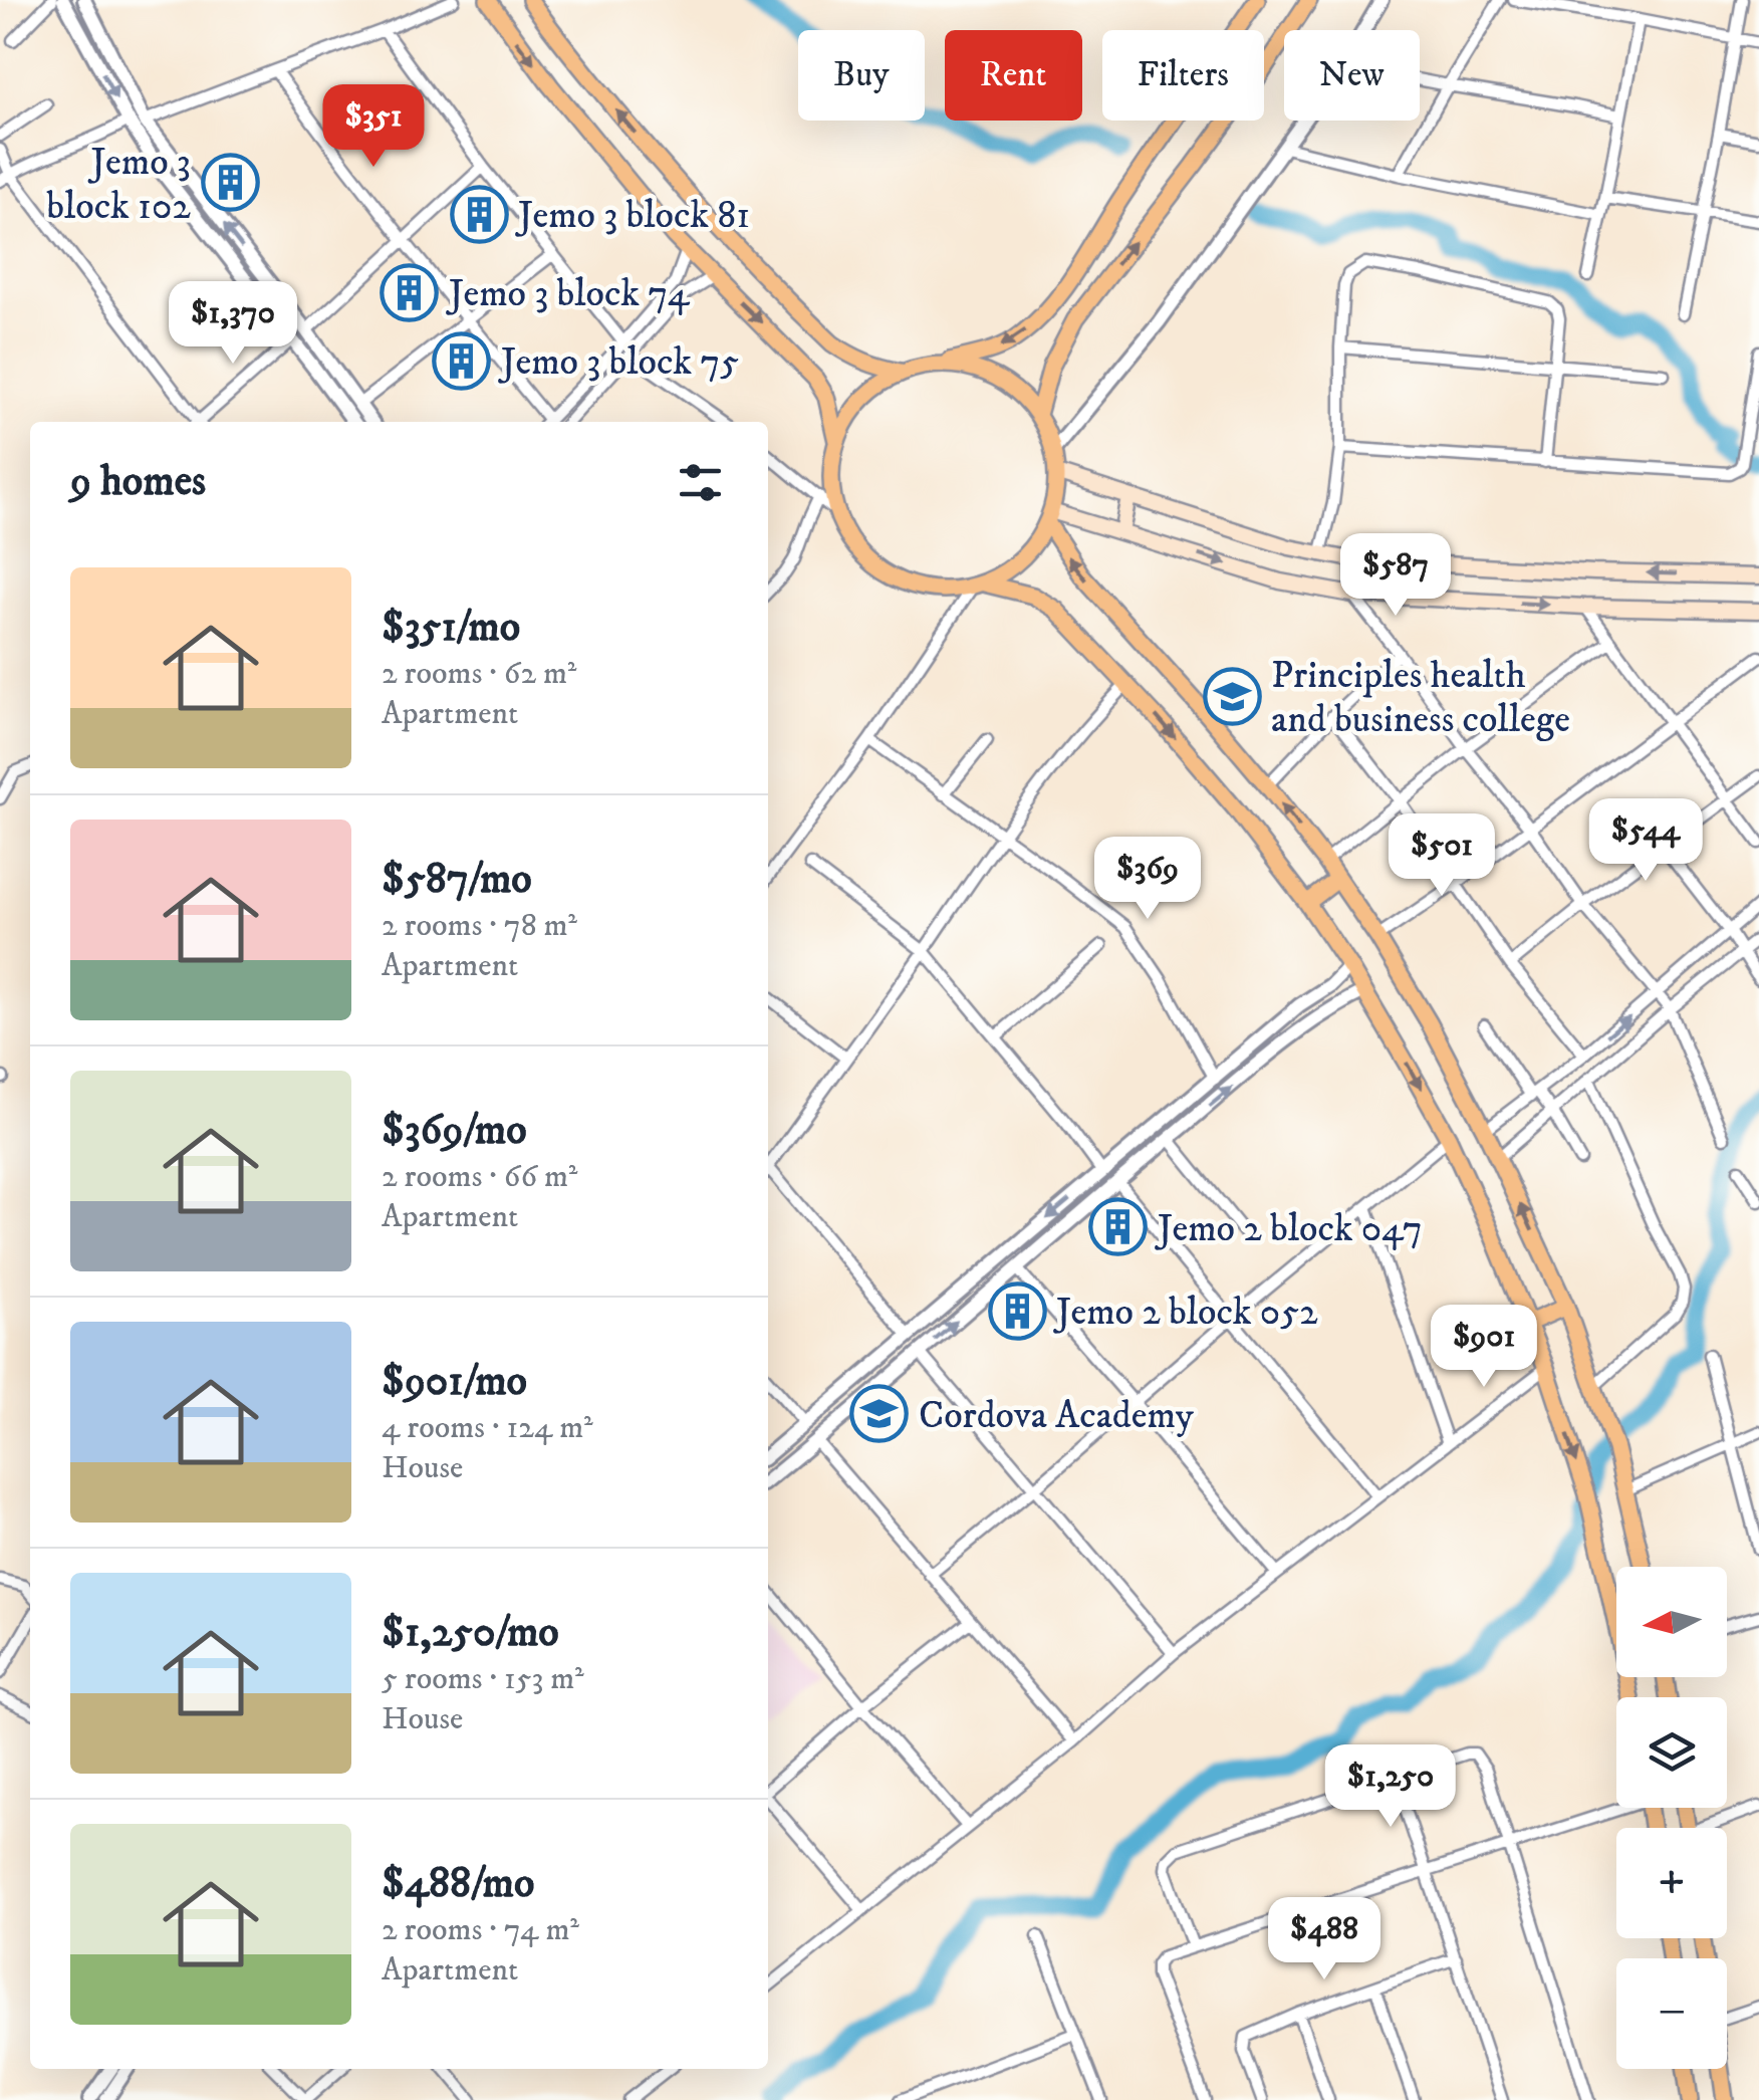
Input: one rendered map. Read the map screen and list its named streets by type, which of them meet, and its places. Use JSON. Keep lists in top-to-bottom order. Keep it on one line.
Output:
{"places":{"building":["Jemo 3 block 102","Jemo 3 block 81","Jemo 3 block 74","Jemo 3 block 75","Jemo 2 block 047","Jemo 2 block 052"],"school or university":["Principles health and business college","Cordova Academy"]},"north":"left","page":{"chip":["Buy","Rent","Filters","New"],"price":["$351","$1,370","$587","$544","$501","$369","$901","$1,250","$488"],"heading":"9 homes","list":[{"name":"$351/mo","note":"2 rooms · 62 m² · Apartment"},{"name":"$587/mo","note":"2 rooms · 78 m² · Apartment"},{"name":"$369/mo","note":"2 rooms · 66 m² · Apartment"},{"name":"$901/mo","note":"4 rooms · 124 m² · House"},{"name":"$1,250/mo","note":"5 rooms · 153 m² · House"},{"name":"$488/mo","note":"2 rooms · 74 m² · Apartment"}],"map_buttons":["+","−"]}}
